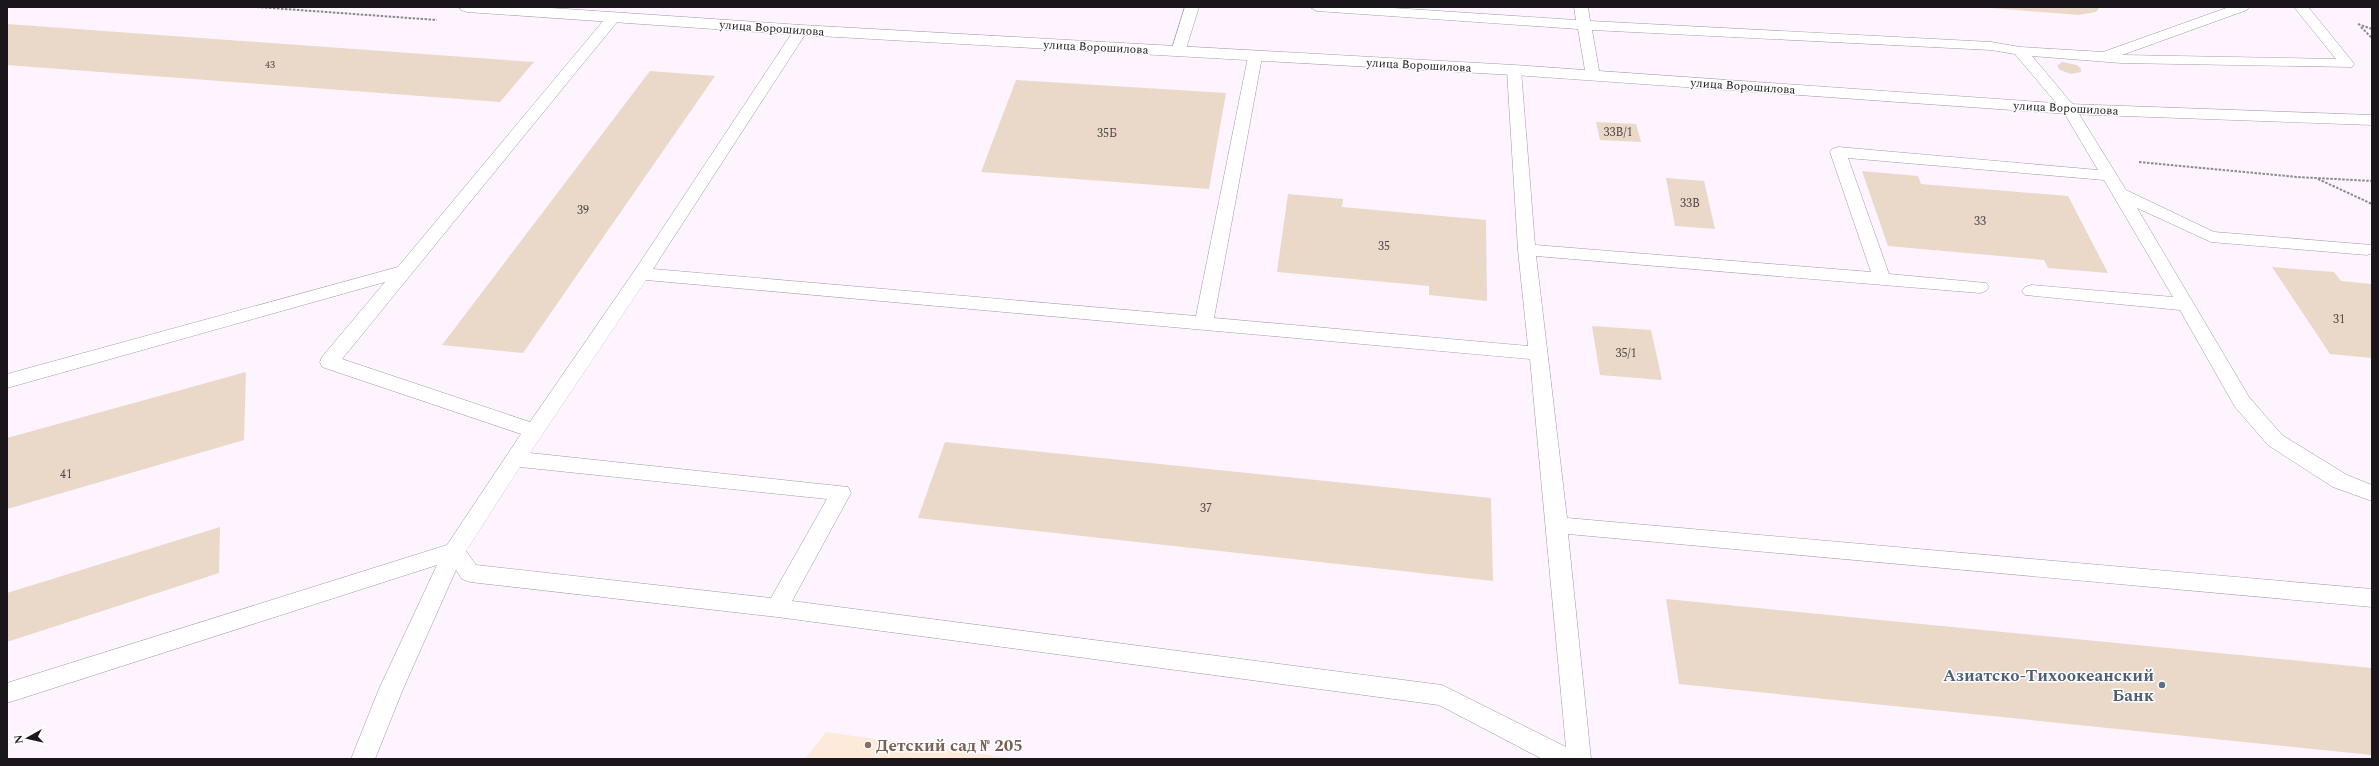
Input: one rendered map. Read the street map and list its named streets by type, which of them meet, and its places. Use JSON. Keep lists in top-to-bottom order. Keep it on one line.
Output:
{"streets":{"street":["улица Ворошилова"]},"places":["Азиатско-Тихоокеанский Банк","Детский сад № 205"],"house_numbers":["43","33В/1","35Б","33В","39","33","35","31","35/1","41","37"],"north":"left"}
